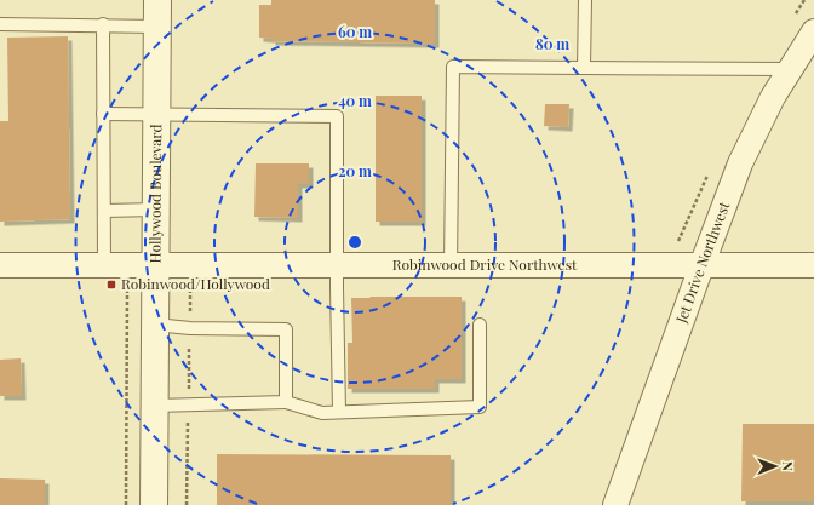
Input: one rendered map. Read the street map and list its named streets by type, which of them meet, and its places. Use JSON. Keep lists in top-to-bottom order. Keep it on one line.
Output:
{"streets":{"street":["Hollywood Boulevard","Jet Drive Northwest","Robinwood Drive Northwest"]},"crossings":[["Hollywood Boulevard","Robinwood Drive Northwest"],["Jet Drive Northwest","Robinwood Drive Northwest"]],"places":{"transit":["Robinwood/Hollywood"]},"north":"right","rings":["60 m","80 m","40 m","20 m"]}
